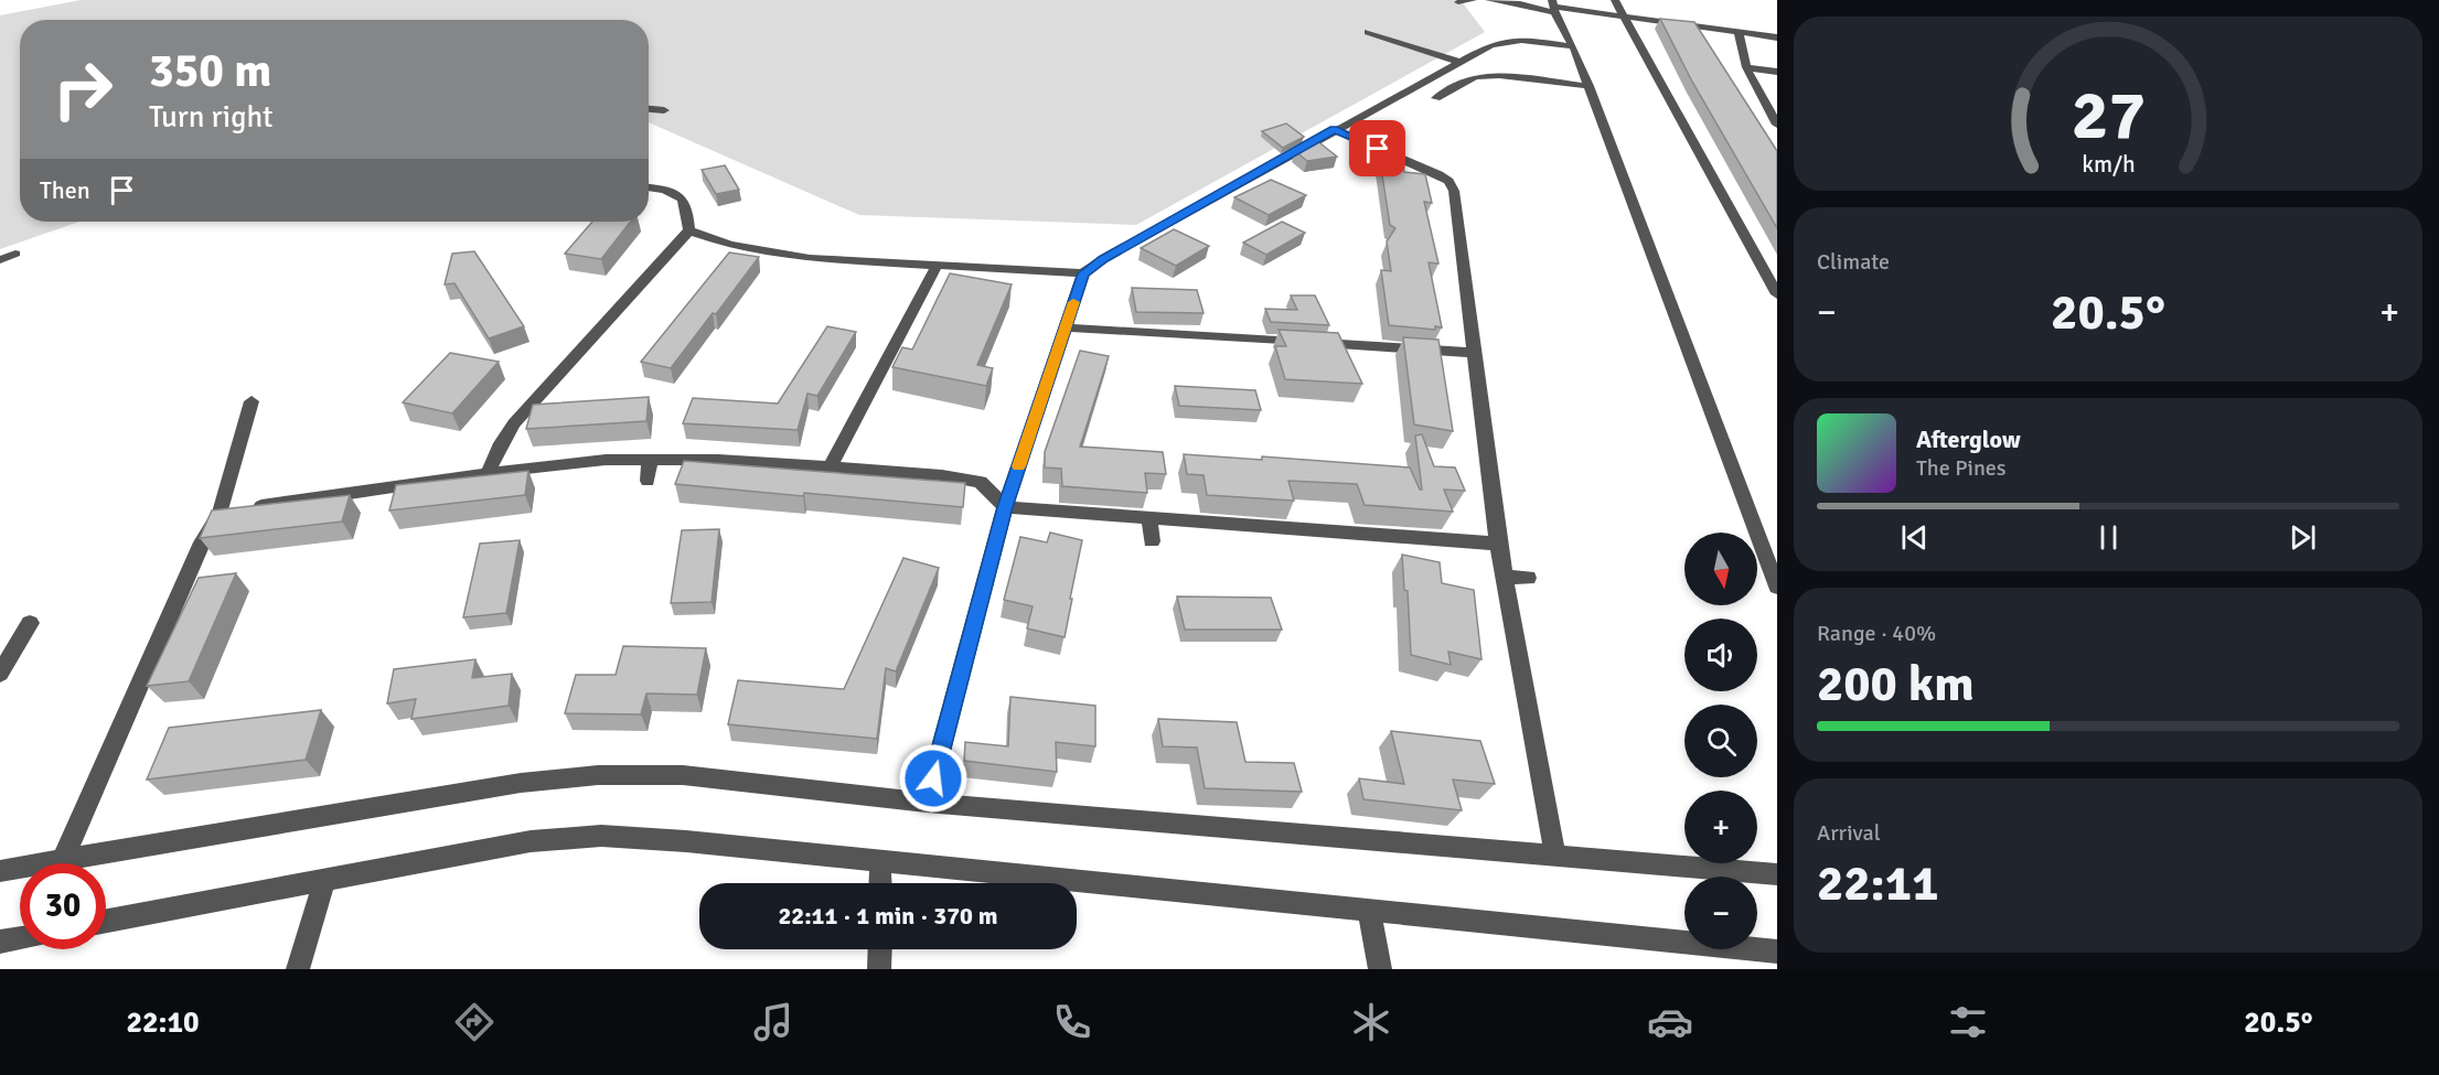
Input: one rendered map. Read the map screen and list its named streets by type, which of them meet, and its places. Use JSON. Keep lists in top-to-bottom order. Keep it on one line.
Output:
{"north":"bottom","page":{"turn":["350 m","Turn right"],"then":"Then","tile":["Climate",["Range · 40%","200 km"],["Arrival","22:11"]],"heat":["−","20.5°","+"],"song":["Afterglow","The Pines"],"map_buttons":["+","−"],"limit":"30","trip":"22:11 · 1 min · 370 m","tabs":["22:10","20.5°"],"gauge":["27","km/h"]}}
